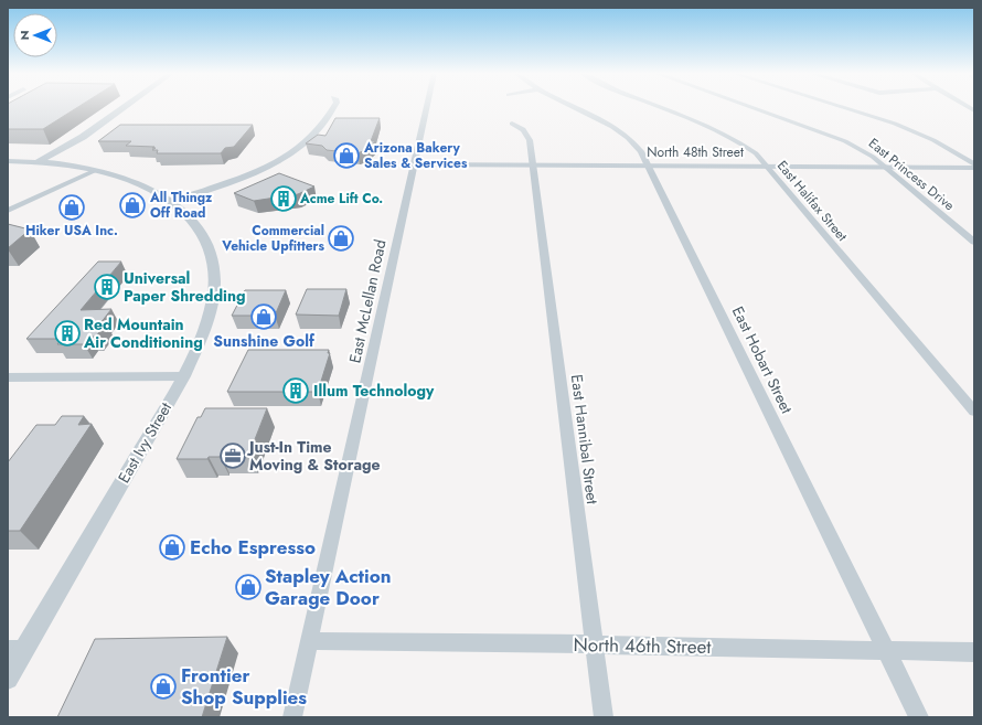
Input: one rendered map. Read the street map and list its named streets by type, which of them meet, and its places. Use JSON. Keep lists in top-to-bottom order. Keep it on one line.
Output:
{"streets":{"street":["North 48th Street","East Princess Drive","East Halifax Street","East McLellan Road","East Hobart Street","East Hannibal Street","East Ivy Street","North 46th Street"]},"crossings":[["North 48th Street","East Princess Drive"],["North 48th Street","East Halifax Street"],["North 48th Street","East McLellan Road"],["North 48th Street","East Hobart Street"],["North 48th Street","East Hannibal Street"],["East McLellan Road","North 46th Street"],["East Hobart Street","North 46th Street"],["East Hannibal Street","North 46th Street"]],"places":{"shop":["Arizona Bakery Sales & Services","All Thingz Off Road","Hiker USA Inc.","Commercial Vehicle Upfitters","Sunshine Golf","Echo Espresso","Stapley Action Garage Door","Frontier Shop Supplies"],"building":["Acme Lift Co.","Universal Paper Shredding","Red Mountain Air Conditioning","Illum Technology"],"office":["Just-In Time Moving & Storage"]},"north":"left"}
